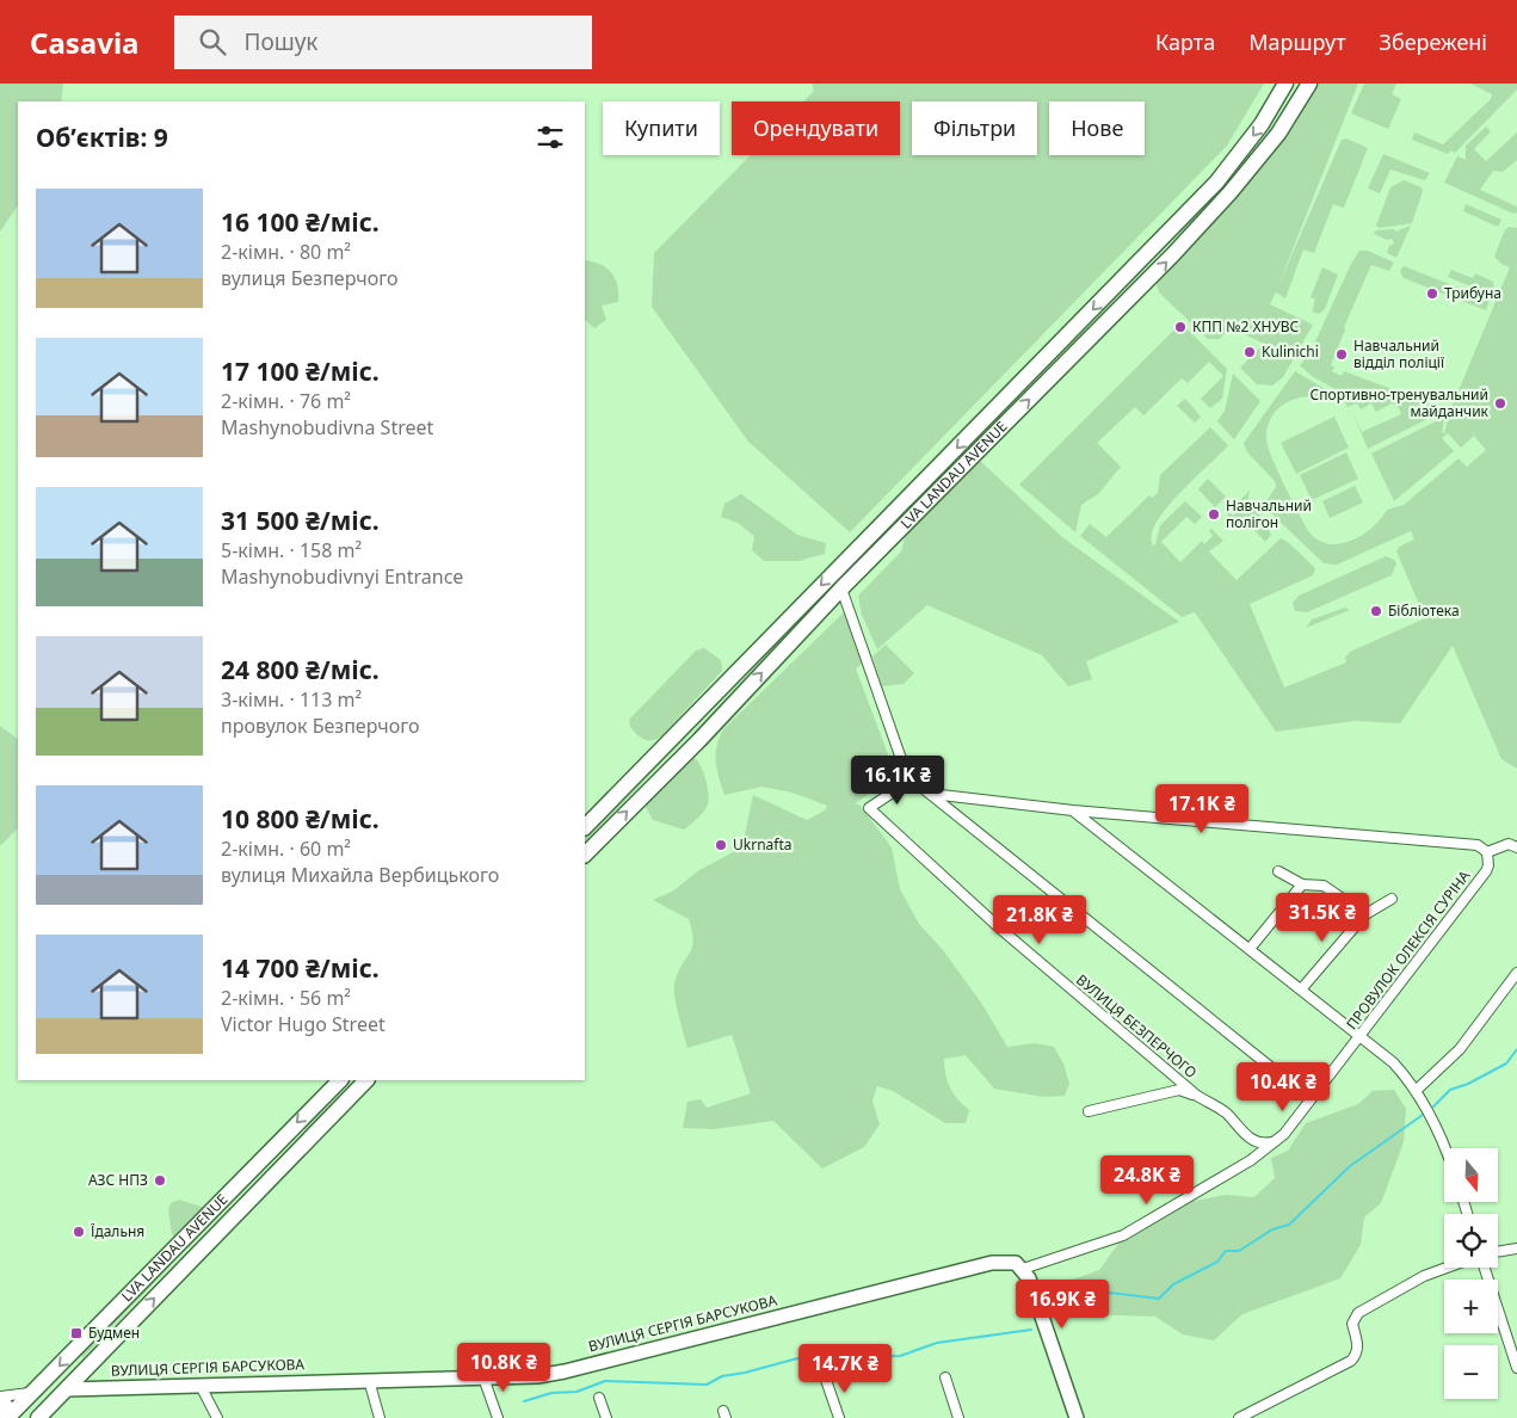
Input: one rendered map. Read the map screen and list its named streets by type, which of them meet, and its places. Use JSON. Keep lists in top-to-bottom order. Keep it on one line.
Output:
{"streets":{"main road":["LVA LANDAU AVENUE","ВУЛИЦЯ СЕРГІЯ БАРСУКОВА"],"street":["ПРОВУЛОК ОЛЕКСІЯ СУРІНА","ВУЛИЦЯ БЕЗПЕРЧОГО"]},"crossings":[["LVA LANDAU AVENUE","ВУЛИЦЯ СЕРГІЯ БАРСУКОВА"],["ПРОВУЛОК ОЛЕКСІЯ СУРІНА","ВУЛИЦЯ БЕЗПЕРЧОГО"],["ПРОВУЛОК ОЛЕКСІЯ СУРІНА","ВУЛИЦЯ СЕРГІЯ БАРСУКОВА"]],"places":{"other":["Трибуна","КПП №2 ХНУВС","Kulinichi","Навчальний відділ поліції","Спортивно-тренувальний майданчик","Навчальний полігон","Бібліотека","Ukrnafta","АЗС НПЗ","Їдальня"],"transit":["Будмен"]},"north":"bottom","page":{"header":"Casavia","search":"Пошук","nav":["Карта","Маршрут","Збережені"],"chip":["Купити","Орендувати","Фільтри","Нове"],"heading":"Об’єктів: 9","list":[{"name":"16 100 ₴/міс.","note":"2-кімн. · 80 m² · вулиця Безперчого"},{"name":"17 100 ₴/міс.","note":"2-кімн. · 76 m² · Mashynobudivna Street"},{"name":"31 500 ₴/міс.","note":"5-кімн. · 158 m² · Mashynobudivnyi Entrance"},{"name":"24 800 ₴/міс.","note":"3-кімн. · 113 m² · провулок Безперчого"},{"name":"10 800 ₴/міс.","note":"2-кімн. · 60 m² · вулиця Михайла Вербицького"},{"name":"14 700 ₴/міс.","note":"2-кімн. · 56 m² · Victor Hugo Street"}],"price":["16.1K ₴","17.1K ₴","31.5K ₴","21.8K ₴","10.4K ₴","24.8K ₴","16.9K ₴","10.8K ₴","14.7K ₴"],"map_buttons":["+","−"]}}
